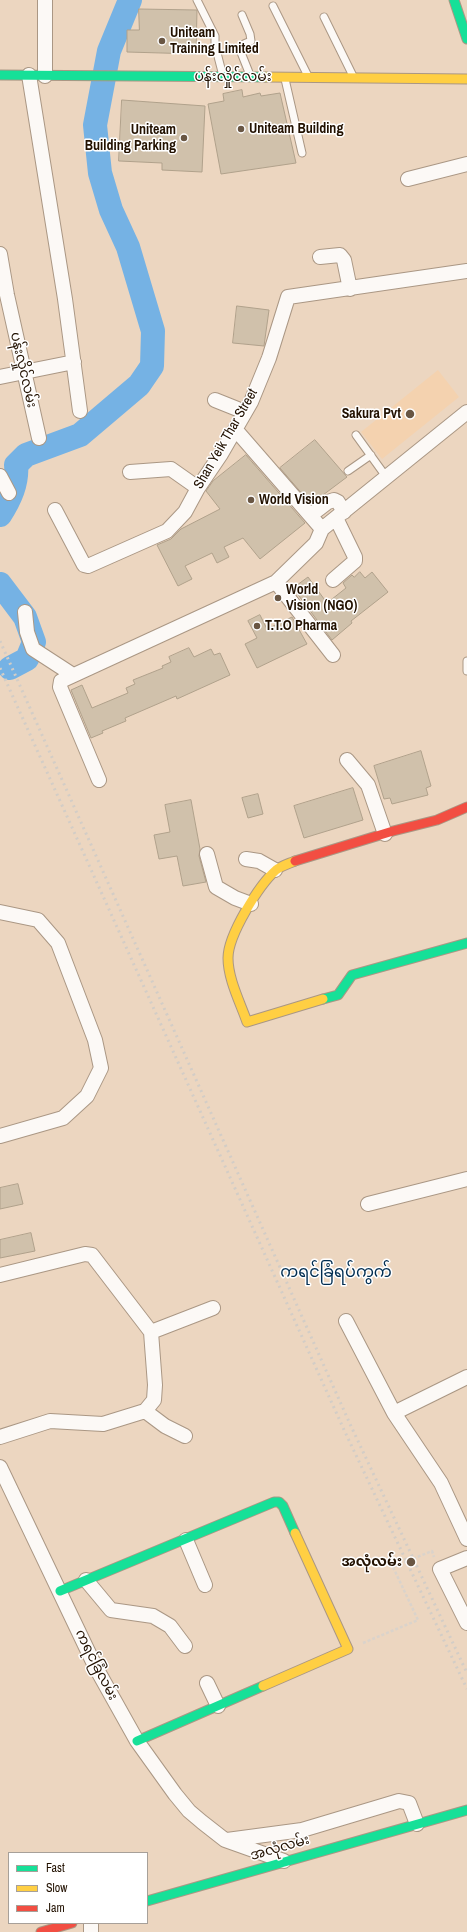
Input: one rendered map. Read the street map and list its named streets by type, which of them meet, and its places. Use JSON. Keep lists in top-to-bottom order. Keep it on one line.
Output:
{"streets":{"street":["ပန်းလှိုင်လမ်း","Shan Yeik Thar Street","ကရင်ခြံလမ်း","အလုံလမ်း"]},"crossings":[["ကရင်ခြံလမ်း","အလုံလမ်း"]],"districts":["ကရင်ခြံရပ်ကွက်"],"places":["Uniteam Training Limited","Uniteam Building","Uniteam Building Parking","Sakura Pvt","World Vision","World Vision (NGO)","T.T.O Pharma","အလုံလမ်း"],"legend":["Fast","Slow","Jam"]}
